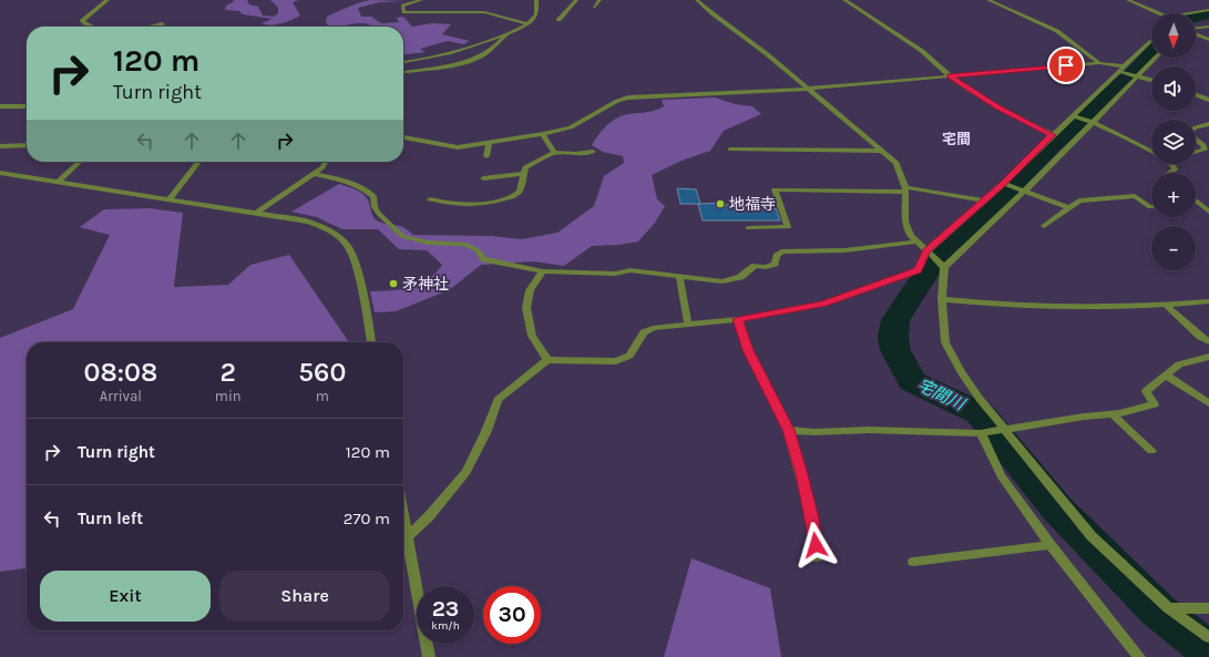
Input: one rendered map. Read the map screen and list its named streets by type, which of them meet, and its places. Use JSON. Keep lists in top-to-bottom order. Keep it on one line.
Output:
{"districts":["宅間"],"water":["宅間川"],"places":["地福寺","矛神社"],"north":"bottom","page":{"map_buttons":["+","−"],"turn":["120 m","Turn right"],"eta":["08:08","Arrival","2","min","560","m"],"list":[{"name":"Turn right","value":"120 m"},{"name":"Turn left","value":"270 m"}],"buttons":["Exit","Share"],"speed":"23 km/h","limit":"30"}}
